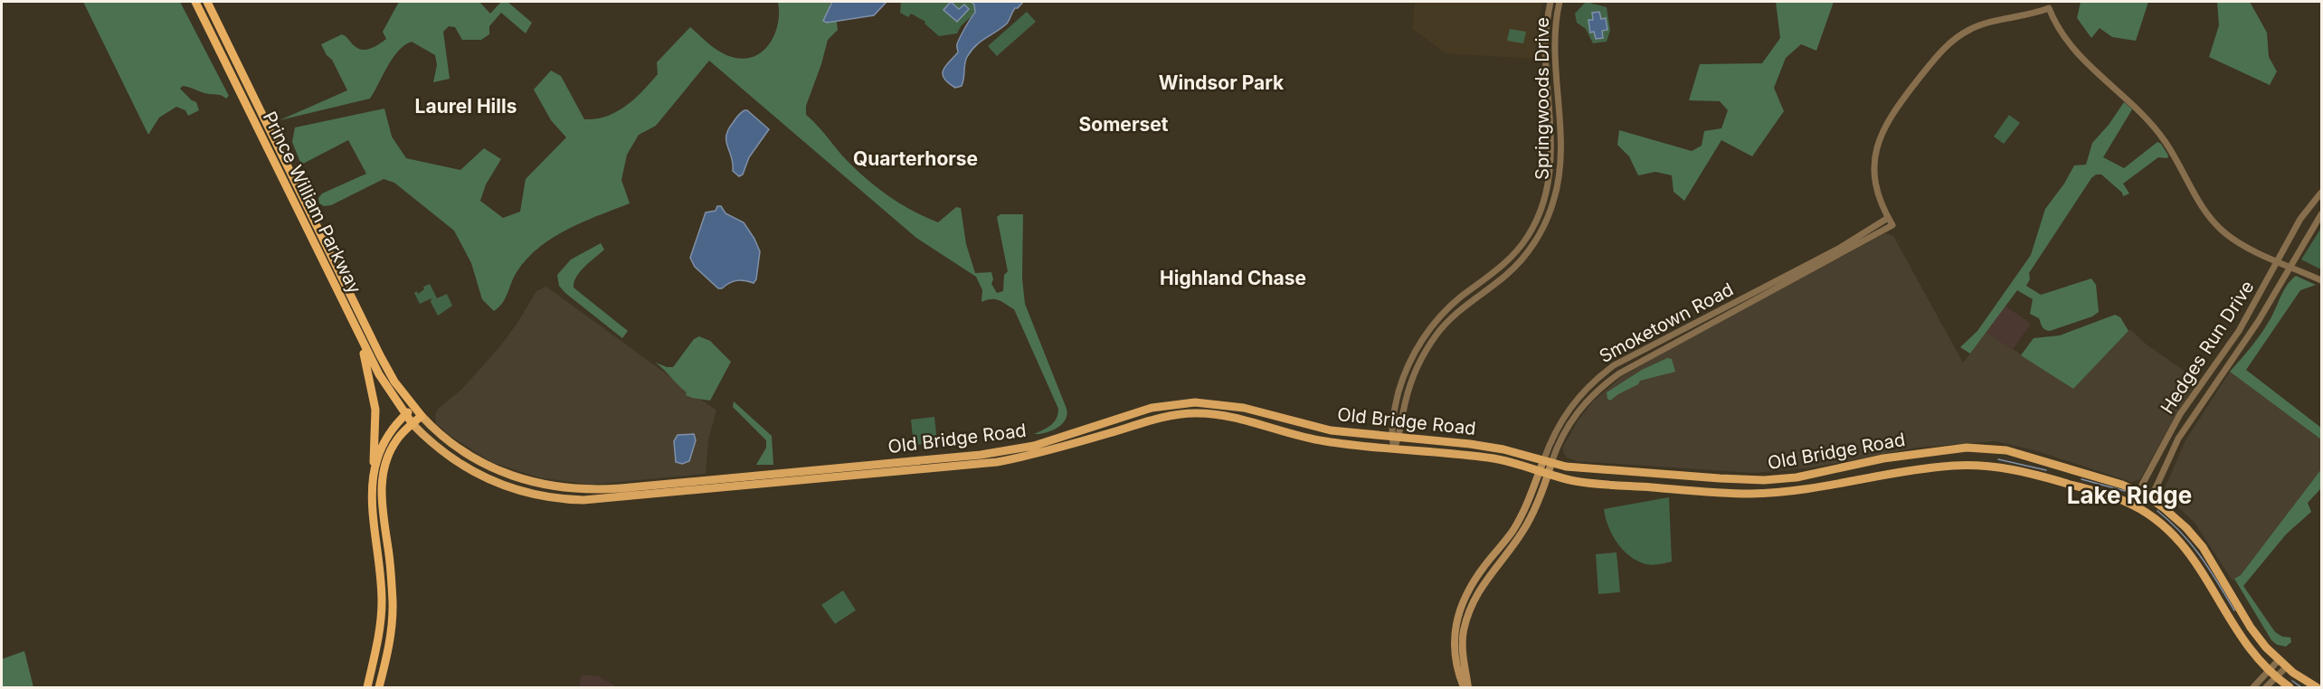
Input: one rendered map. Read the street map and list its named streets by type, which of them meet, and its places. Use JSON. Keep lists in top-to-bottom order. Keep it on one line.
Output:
{"streets":{"highway":["Prince William Parkway"],"main road":["Smoketown Road","Old Bridge Road"],"street":["Springwoods Drive","Hedges Run Drive"]},"crossings":[["Springwoods Drive","Old Bridge Road"],["Prince William Parkway","Old Bridge Road"],["Smoketown Road","Old Bridge Road"],["Hedges Run Drive","Old Bridge Road"]],"districts":["Windsor Park","Laurel Hills","Somerset","Quarterhorse","Highland Chase","Lake Ridge"]}
